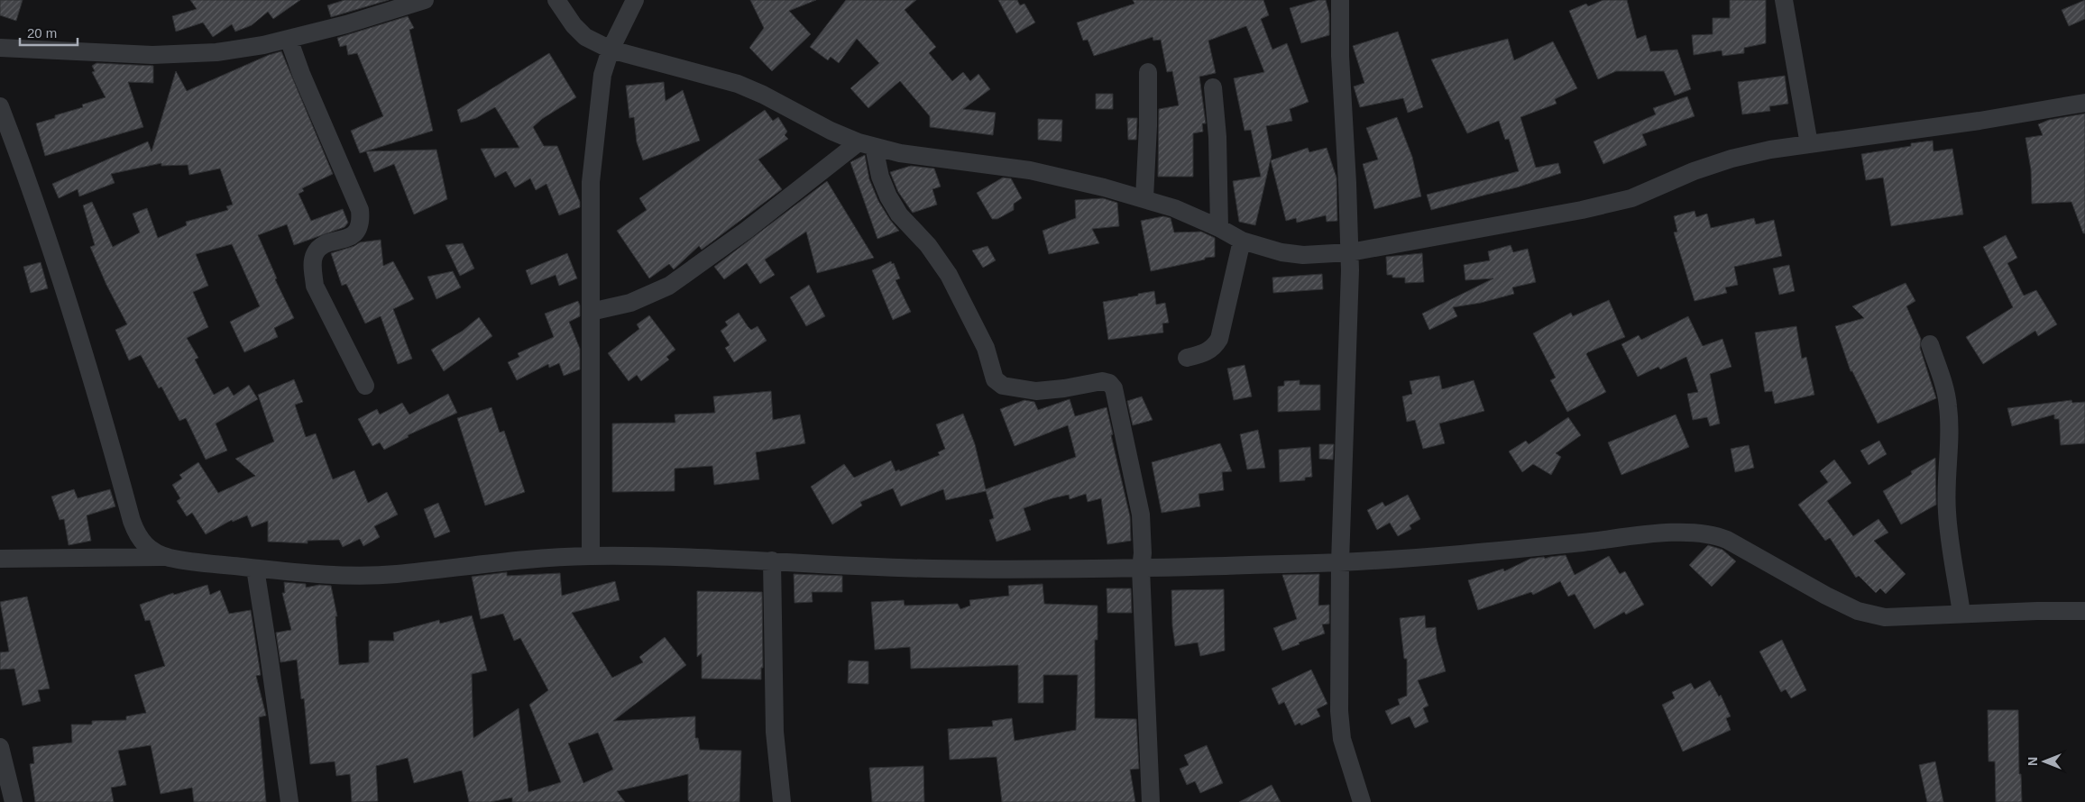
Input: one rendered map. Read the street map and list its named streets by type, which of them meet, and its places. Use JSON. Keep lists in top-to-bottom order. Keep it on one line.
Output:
{"scale_bar":"20 m","north":"left"}
